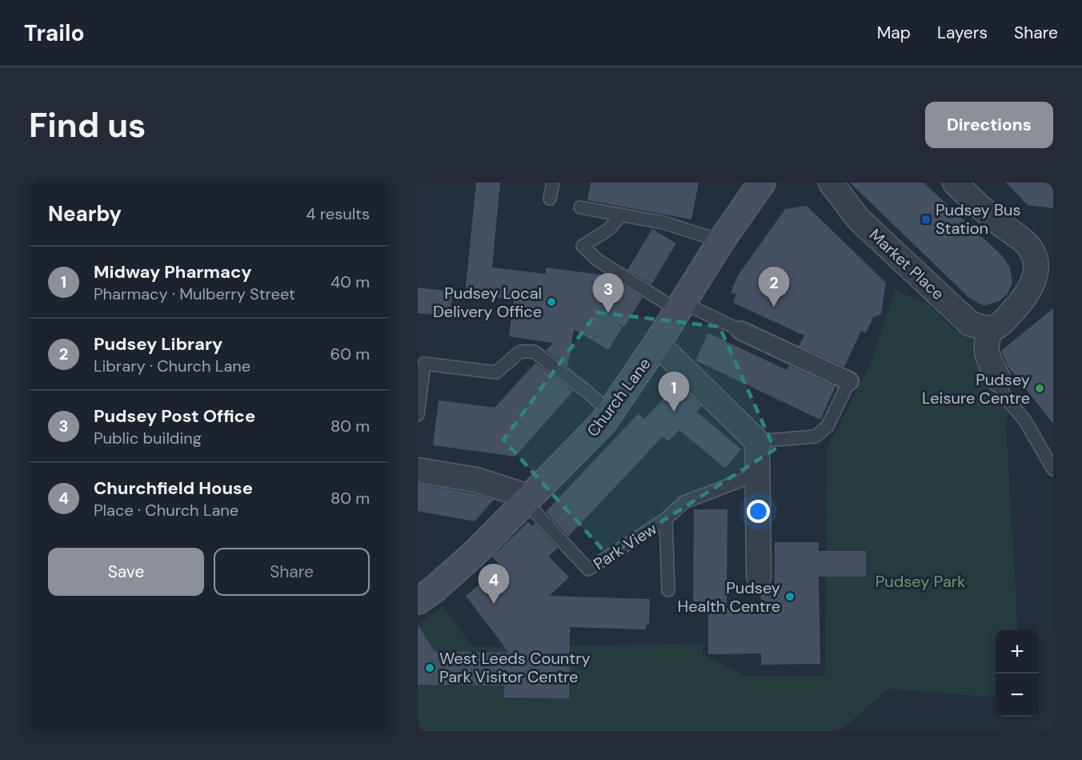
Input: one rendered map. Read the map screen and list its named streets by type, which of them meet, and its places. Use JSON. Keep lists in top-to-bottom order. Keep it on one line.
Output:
{"streets":{"main road":["Church Lane"],"street":["Market Place"],"lane":["Park View"]},"crossings":[["Church Lane","Park View"]],"parks":["Pudsey Park"],"places":{"transit":["Pudsey Bus Station"],"other":["Pudsey Local Delivery Office","Pudsey Leisure Centre","Pudsey Health Centre","West Leeds Country Park Visitor Centre"]},"page":{"header":"Trailo","nav":["Map","Layers","Share"],"buttons":["Directions",["Save","Share"]],"title":"Find us","heading":["Nearby","4 results"],"list":[{"mark":"1","name":"Midway Pharmacy","note":"Pharmacy · Mulberry Street","value":"40 m"},{"mark":"2","name":"Pudsey Library","note":"Library · Church Lane","value":"60 m"},{"mark":"3","name":"Pudsey Post Office","note":"Public building","value":"80 m"},{"mark":"4","name":"Churchfield House","note":"Place · Church Lane","value":"80 m"}],"pins":["2","3","1","4"],"map_buttons":["+","−"]}}
